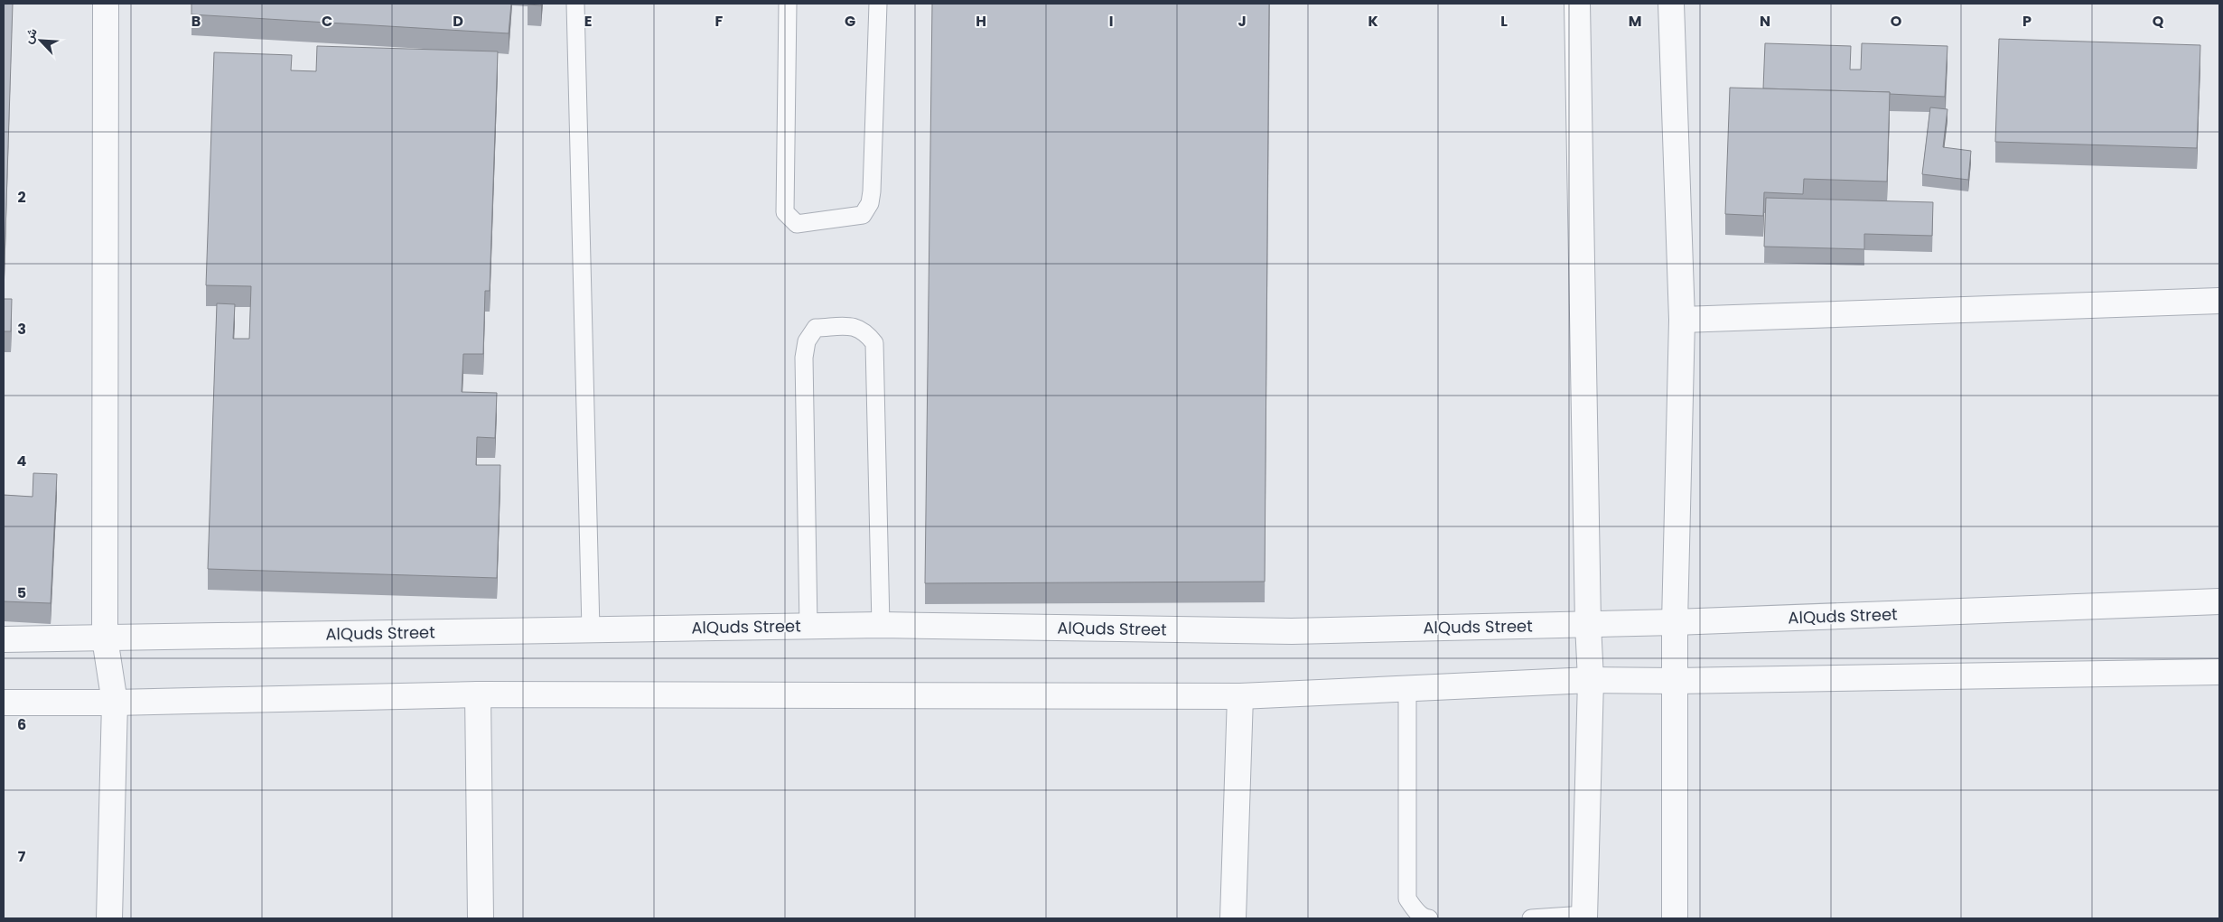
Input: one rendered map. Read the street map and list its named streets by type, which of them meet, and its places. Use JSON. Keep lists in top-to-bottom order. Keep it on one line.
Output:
{"streets":{"street":["AlQuds Street"]},"north":"top left","grid":{"columns":["B","C","D","E","F","G","H","I","J","K","L","M","N","O","P","Q"],"rows":["2","3","4","5","6","7"]}}
